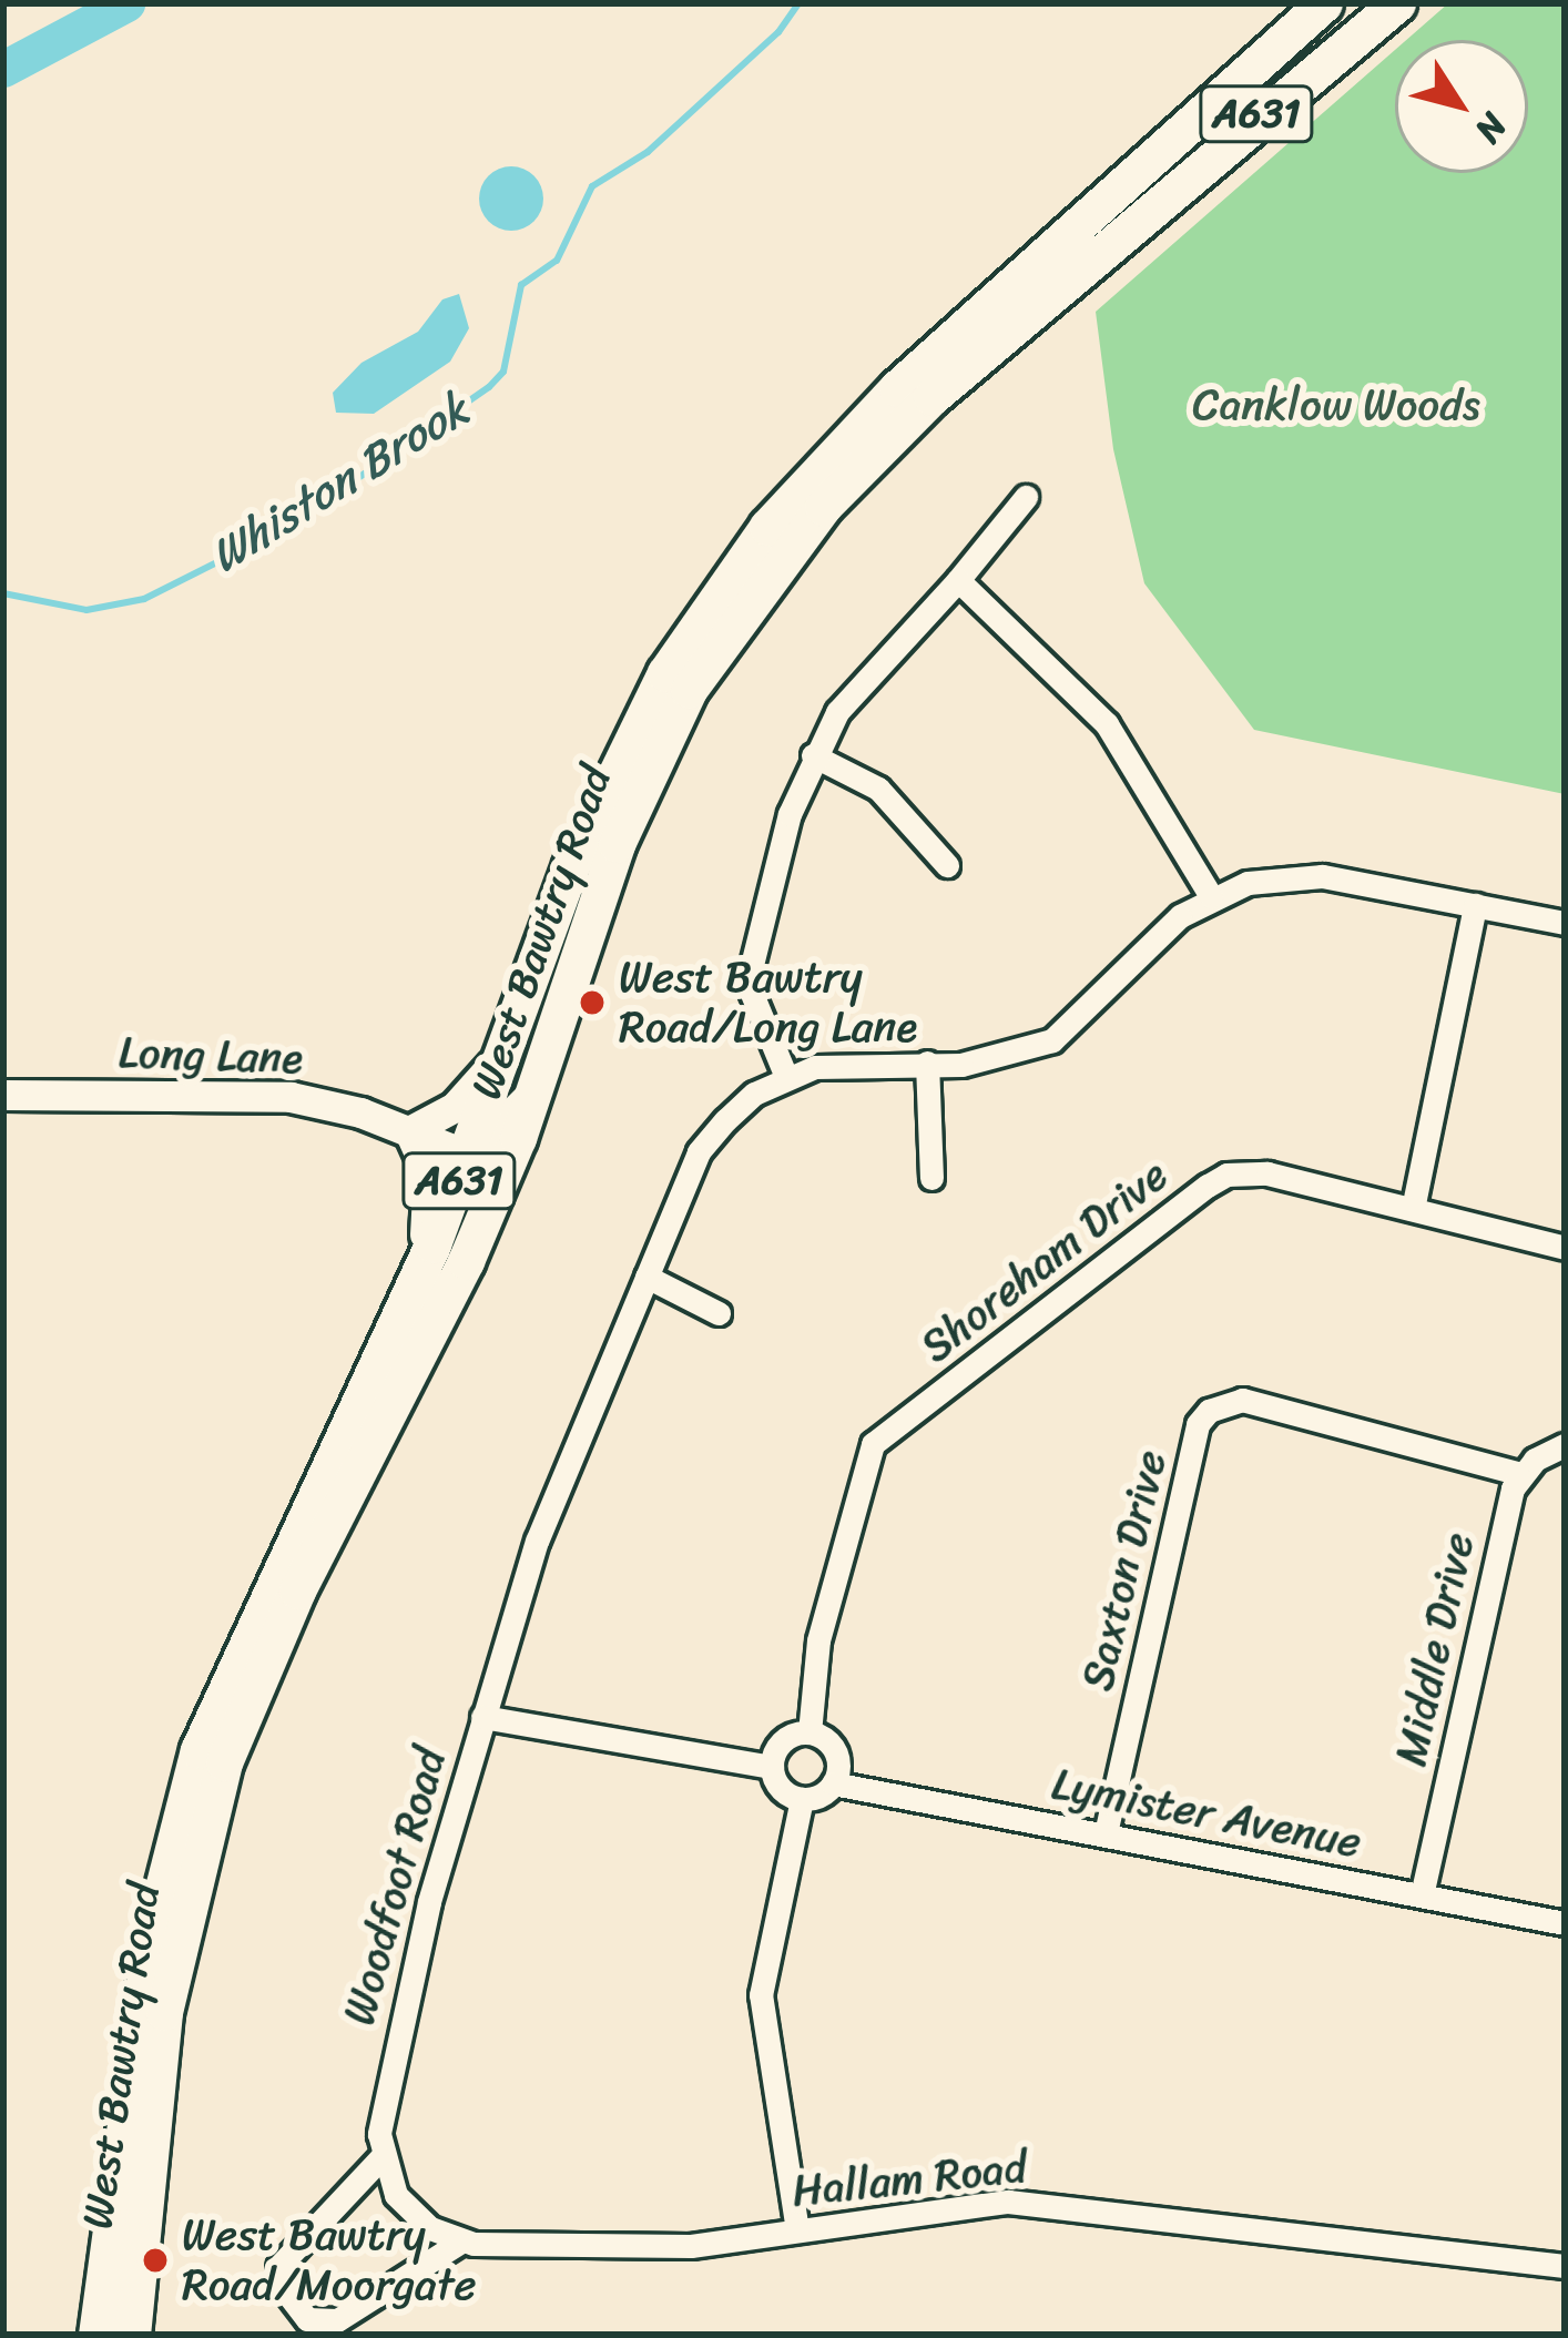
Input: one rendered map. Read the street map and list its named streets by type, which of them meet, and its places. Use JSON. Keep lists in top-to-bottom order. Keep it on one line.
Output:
{"streets":{"main road":["A631","West Bawtry Road"],"street":["Long Lane","Shoreham Drive","Saxton Drive","Middle Drive","Lymister Avenue","Woodfoot Road","Hallam Road"]},"crossings":[["A631","West Bawtry Road"],["A631","Long Lane"],["West Bawtry Road","Long Lane"],["Shoreham Drive","Lymister Avenue"],["Saxton Drive","Middle Drive"],["Saxton Drive","Lymister Avenue"],["Middle Drive","Lymister Avenue"]],"water":["Whiston Brook"],"parks":["Canklow Woods"],"places":["West Bawtry Road/Long Lane","West Bawtry Road/Moorgate"],"north":"bottom right"}
